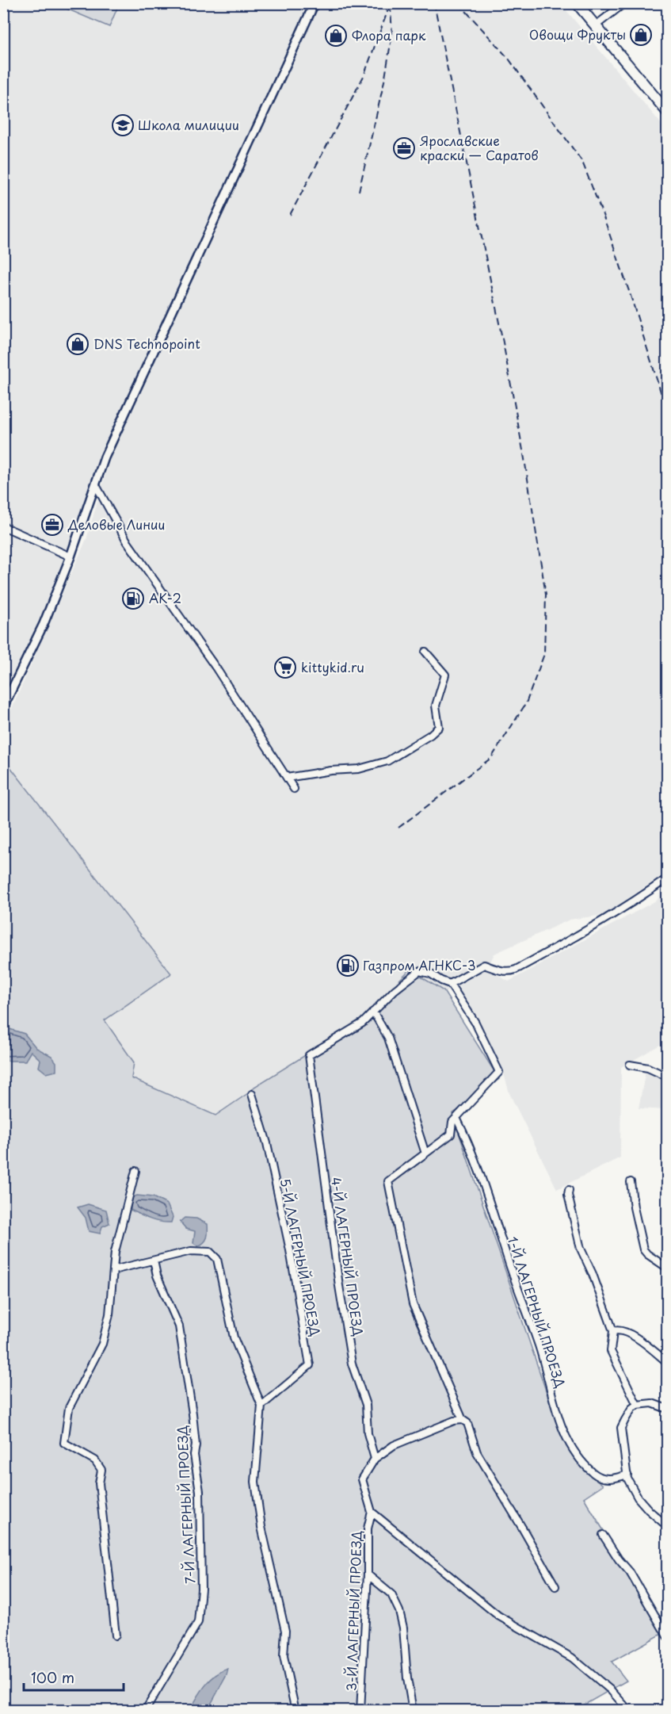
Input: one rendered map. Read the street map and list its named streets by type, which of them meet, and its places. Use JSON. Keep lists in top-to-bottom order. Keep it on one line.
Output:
{"streets":{"street":["4-Й ЛАГЕРНЫЙ ПРОЕЗД","5-Й ЛАГЕРНЫЙ ПРОЕЗД","1-Й ЛАГЕРНЫЙ ПРОЕЗД","7-Й ЛАГЕРНЫЙ ПРОЕЗД","3-Й ЛАГЕРНЫЙ ПРОЕЗД"]},"places":{"shop":["Овощи Фрукты","Флора парк","DNS Technopoint"],"school or university":["Школа милиции"],"office":["Ярославские краски — Саратов","Деловые Линии"],"fuel station":["АК-2","Газпром АГНКС-3"],"supermarket":["kittykid.ru"]},"scale_bar":"100 m"}
